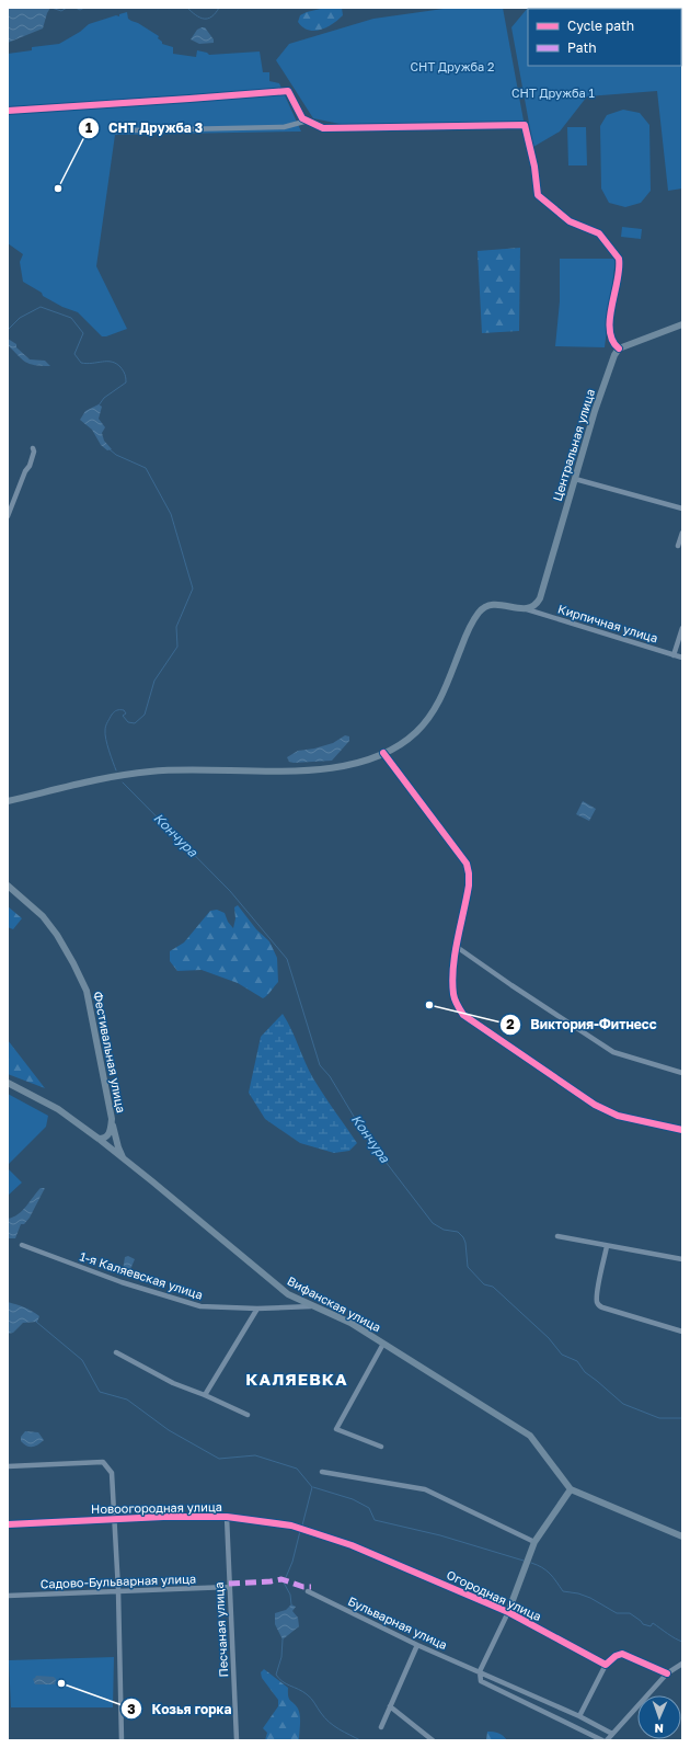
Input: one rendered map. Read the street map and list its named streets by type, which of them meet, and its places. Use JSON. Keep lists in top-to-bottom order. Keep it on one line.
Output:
{"streets":{"main road":["Центральная улица","Фестивальная улица","Вифанская улица","Новоогородная улица","Огородная улица"],"street":["Кирпичная улица","1-я Каляевская улица","Садово-Бульварная улица","Бульварная улица","Песчаная улица"]},"crossings":[["Центральная улица","Кирпичная улица"],["Фестивальная улица","Вифанская улица"],["1-я Каляевская улица","Вифанская улица"],["Новоогородная улица","Огородная улица"],["Новоогородная улица","Песчаная улица"],["Садово-Бульварная улица","Песчаная улица"]],"districts":["КАЛЯЕВКА"],"water":["Кончура"],"parks":["СНТ Дружба 2","СНТ Дружба 1"],"places":["СНТ Дружба 3","Виктория-Фитнесс","Козья горка"],"legend":["Cycle path","Path"],"north":"bottom"}
